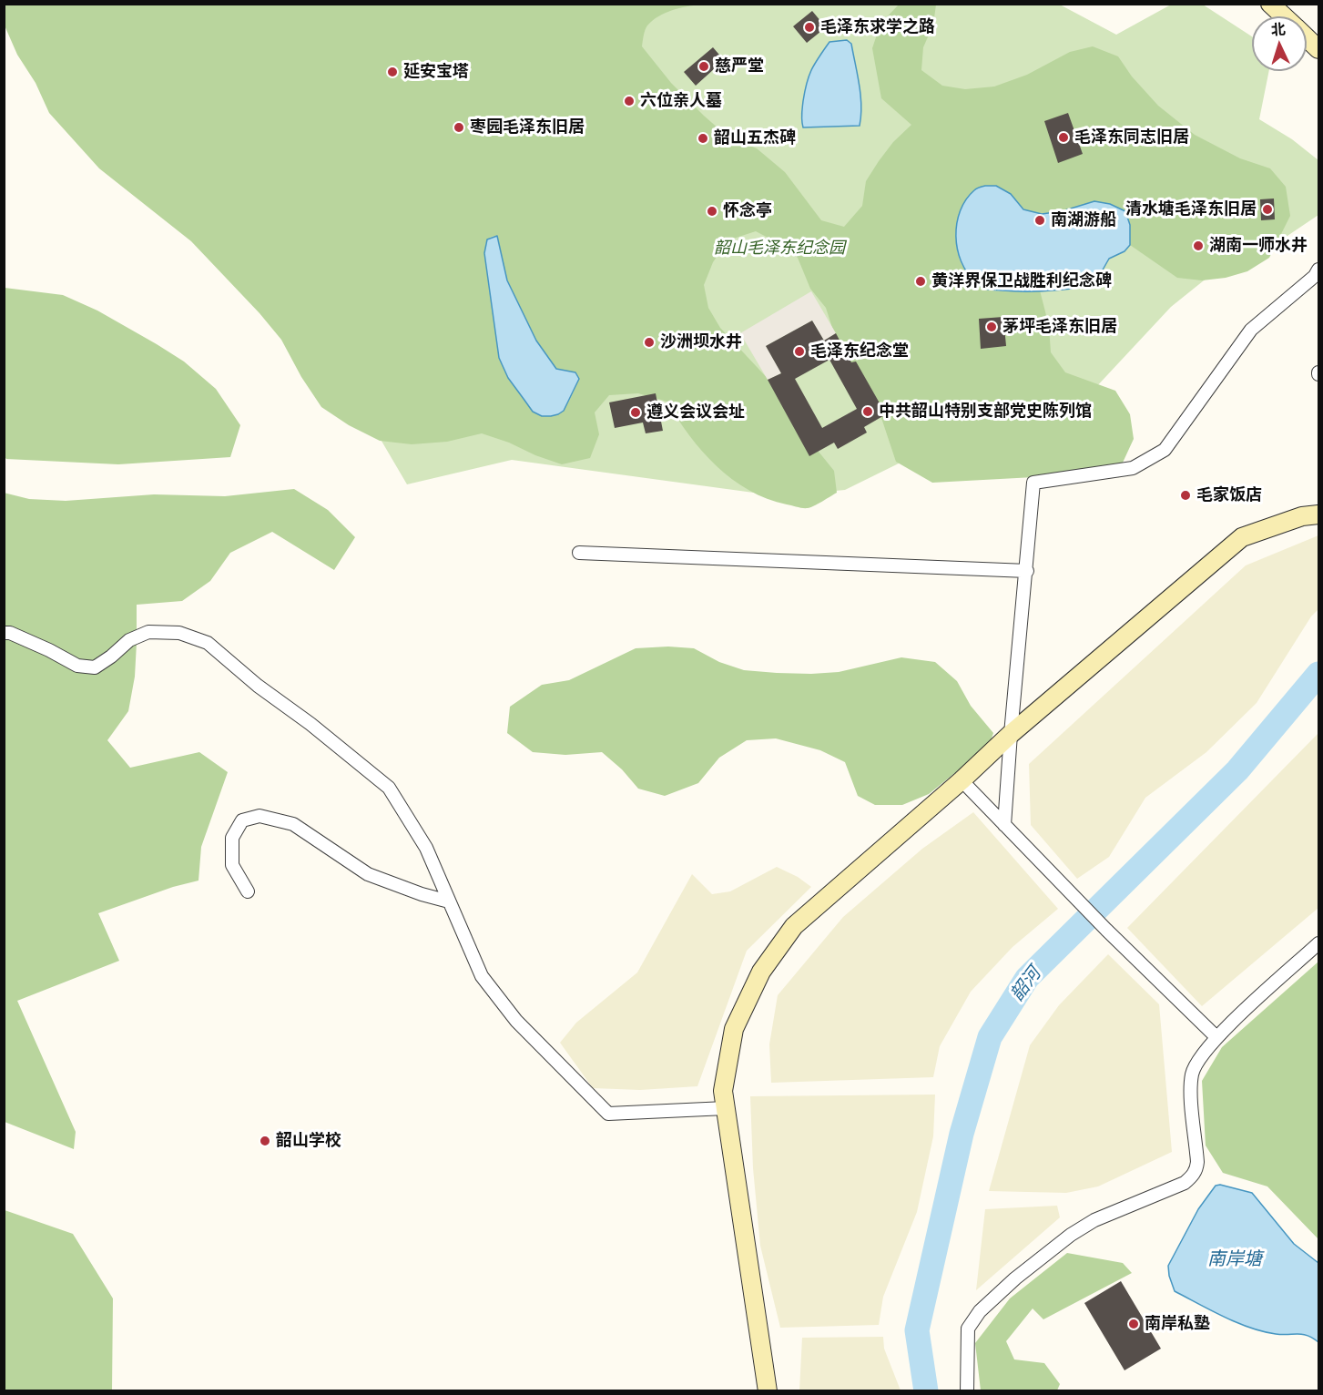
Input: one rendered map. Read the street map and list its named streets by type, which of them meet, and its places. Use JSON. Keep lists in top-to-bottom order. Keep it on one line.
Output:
{"water":["韶河","南岸塘"],"parks":["韶山毛泽东纪念园"],"places":["毛泽东求学之路","慈严堂","延安宝塔","六位亲人墓","枣园毛泽东旧居","毛泽东同志旧居","韶山五杰碑","清水塘毛泽东旧居","怀念亭","南湖游船","湖南一师水井","黄洋界保卫战胜利纪念碑","茅坪毛泽东旧居","沙洲坝水井","毛泽东纪念堂","中共韶山特别支部党史陈列馆","遵义会议会址","毛家饭店","韶山学校","南岸私塾"],"north":"top"}
